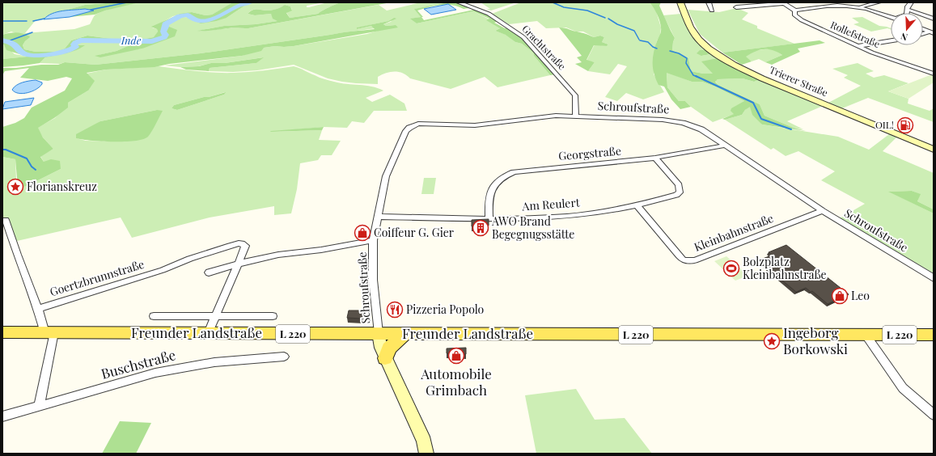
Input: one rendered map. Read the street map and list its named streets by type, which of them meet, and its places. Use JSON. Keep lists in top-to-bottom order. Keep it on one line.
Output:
{"streets":{"main road":["Trierer Straße","Freunder Landstraße","L 220"],"street":["Rollefstraße","Grachtstraße","Schroufstraße","Georgstraße","Am Reulert","Kleinbahnstraße","Goertzbrunnstraße","Buschstraße"]},"crossings":[["Grachtstraße","Schroufstraße"],["Schroufstraße","Georgstraße"],["Schroufstraße","Am Reulert"],["Schroufstraße","Kleinbahnstraße"],["Schroufstraße","Goertzbrunnstraße"],["Schroufstraße","Freunder Landstraße"],["Georgstraße","Am Reulert"],["Am Reulert","Kleinbahnstraße"]],"water":["Inde"],"places":{"fuel station":["OIL!"],"place":["Florianskreuz","Ingeborg Borkowski"],"building":["AWO Brand Begegnugsstätte"],"shop":["Coiffeur G. Gier","Leo","Automobile Grimbach"],"sports":["Bolzplatz Kleinbahnstraße"],"restaurant":["Pizzeria Popolo"]},"north":"bottom"}
